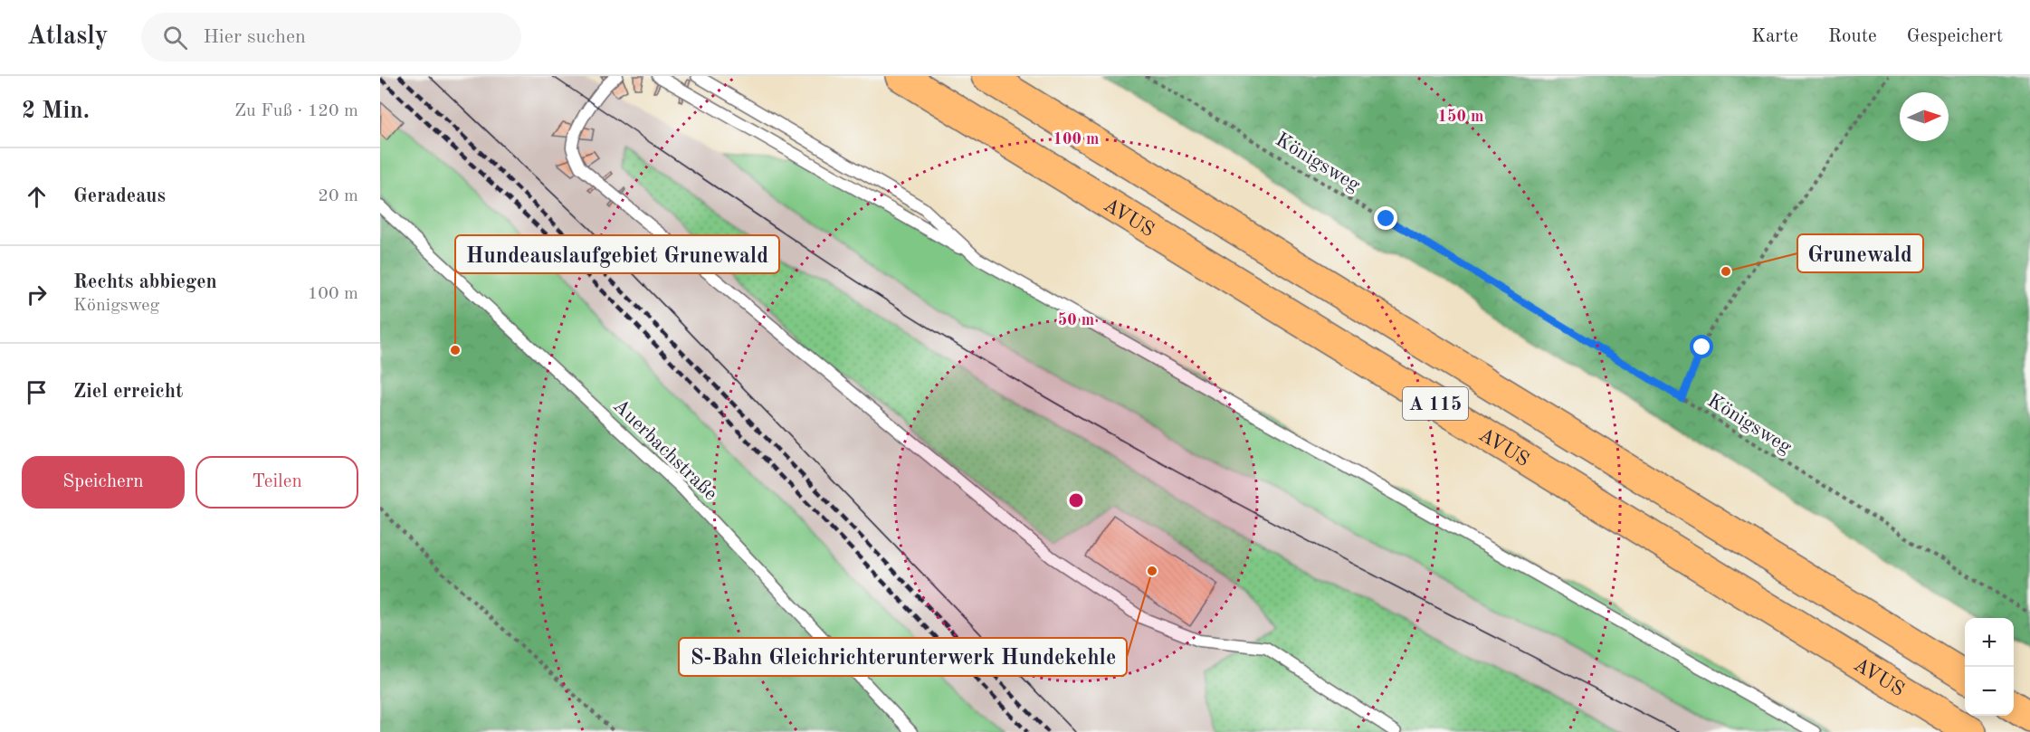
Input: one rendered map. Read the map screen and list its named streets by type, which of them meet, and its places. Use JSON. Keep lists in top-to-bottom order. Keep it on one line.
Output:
{"streets":{"highway":["AVUS","A 115"],"lane":["Auerbachstraße"],"path":["Königsweg"]},"places":["Grunewald","Hundeauslaufgebiet Grunewald","S-Bahn Gleichrichterunterwerk Hundekehle"],"north":"right","page":{"header":"Atlasly","search":"Hier suchen","nav":["Karte","Route","Gespeichert"],"heading":["2 Min.","Zu Fuß · 120 m"],"list":[["Geradeaus","20 m"],["Rechts abbiegen","Königsweg","100 m"],"Ziel erreicht"],"buttons":["Speichern","Teilen"],"map_buttons":["+","−"]},"rings":["150 m","100 m","50 m"]}
